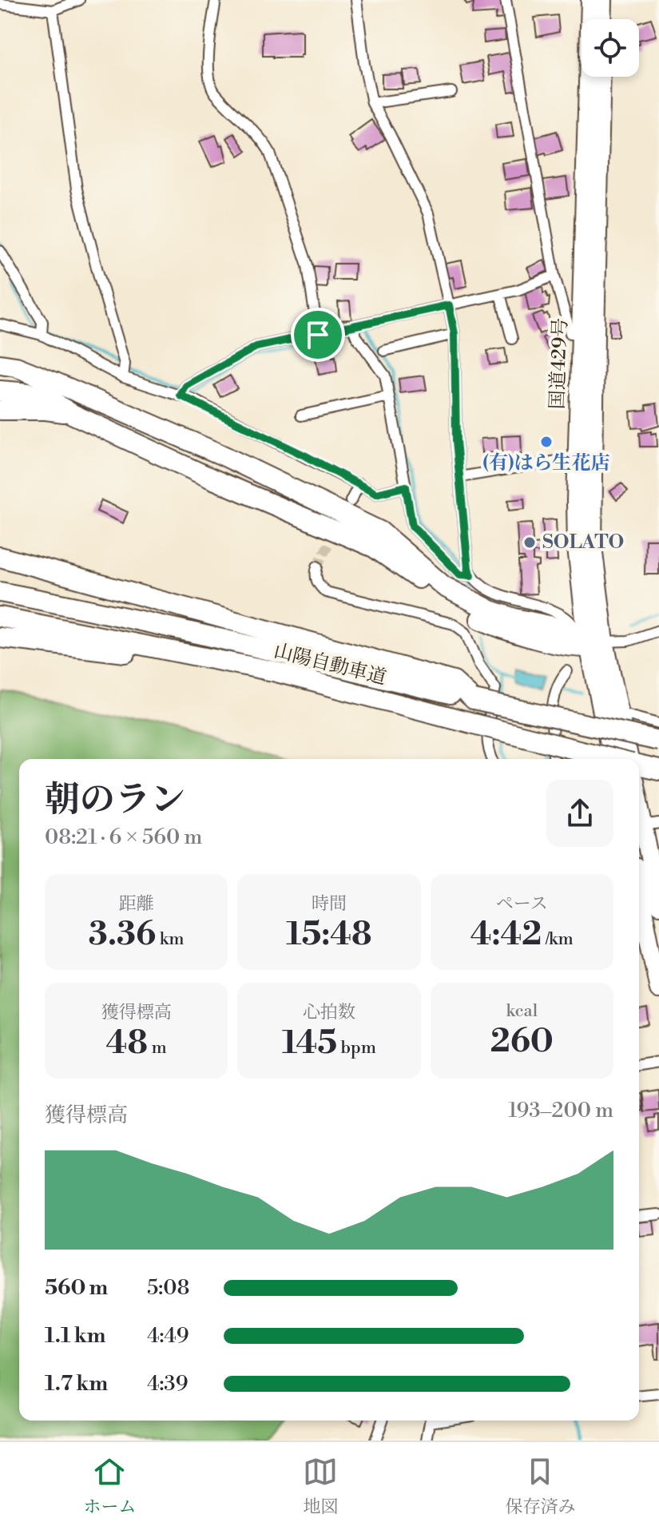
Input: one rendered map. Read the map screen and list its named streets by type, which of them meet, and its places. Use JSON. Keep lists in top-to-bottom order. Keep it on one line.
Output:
{"streets":{"highway":["国道429号","山陽自動車道"]},"places":["(有)はら生花店","SOLATO"],"page":{"heading":["朝のラン","08:21 · 6 × 560 m"],"stats":[["距離","3.36 km"],["時間","15:48"],["ペース","4:42 /km"],["獲得標高","48 m"],["心拍数","145 bpm"],["kcal","260"]],"chart":["獲得標高","193–200 m"],"list":[{"name":"560 m","note":"5:08"},{"name":"1.1 km","note":"4:49"},{"name":"1.7 km","note":"4:39"}],"tabs":["ホーム","地図","保存済み"]}}
